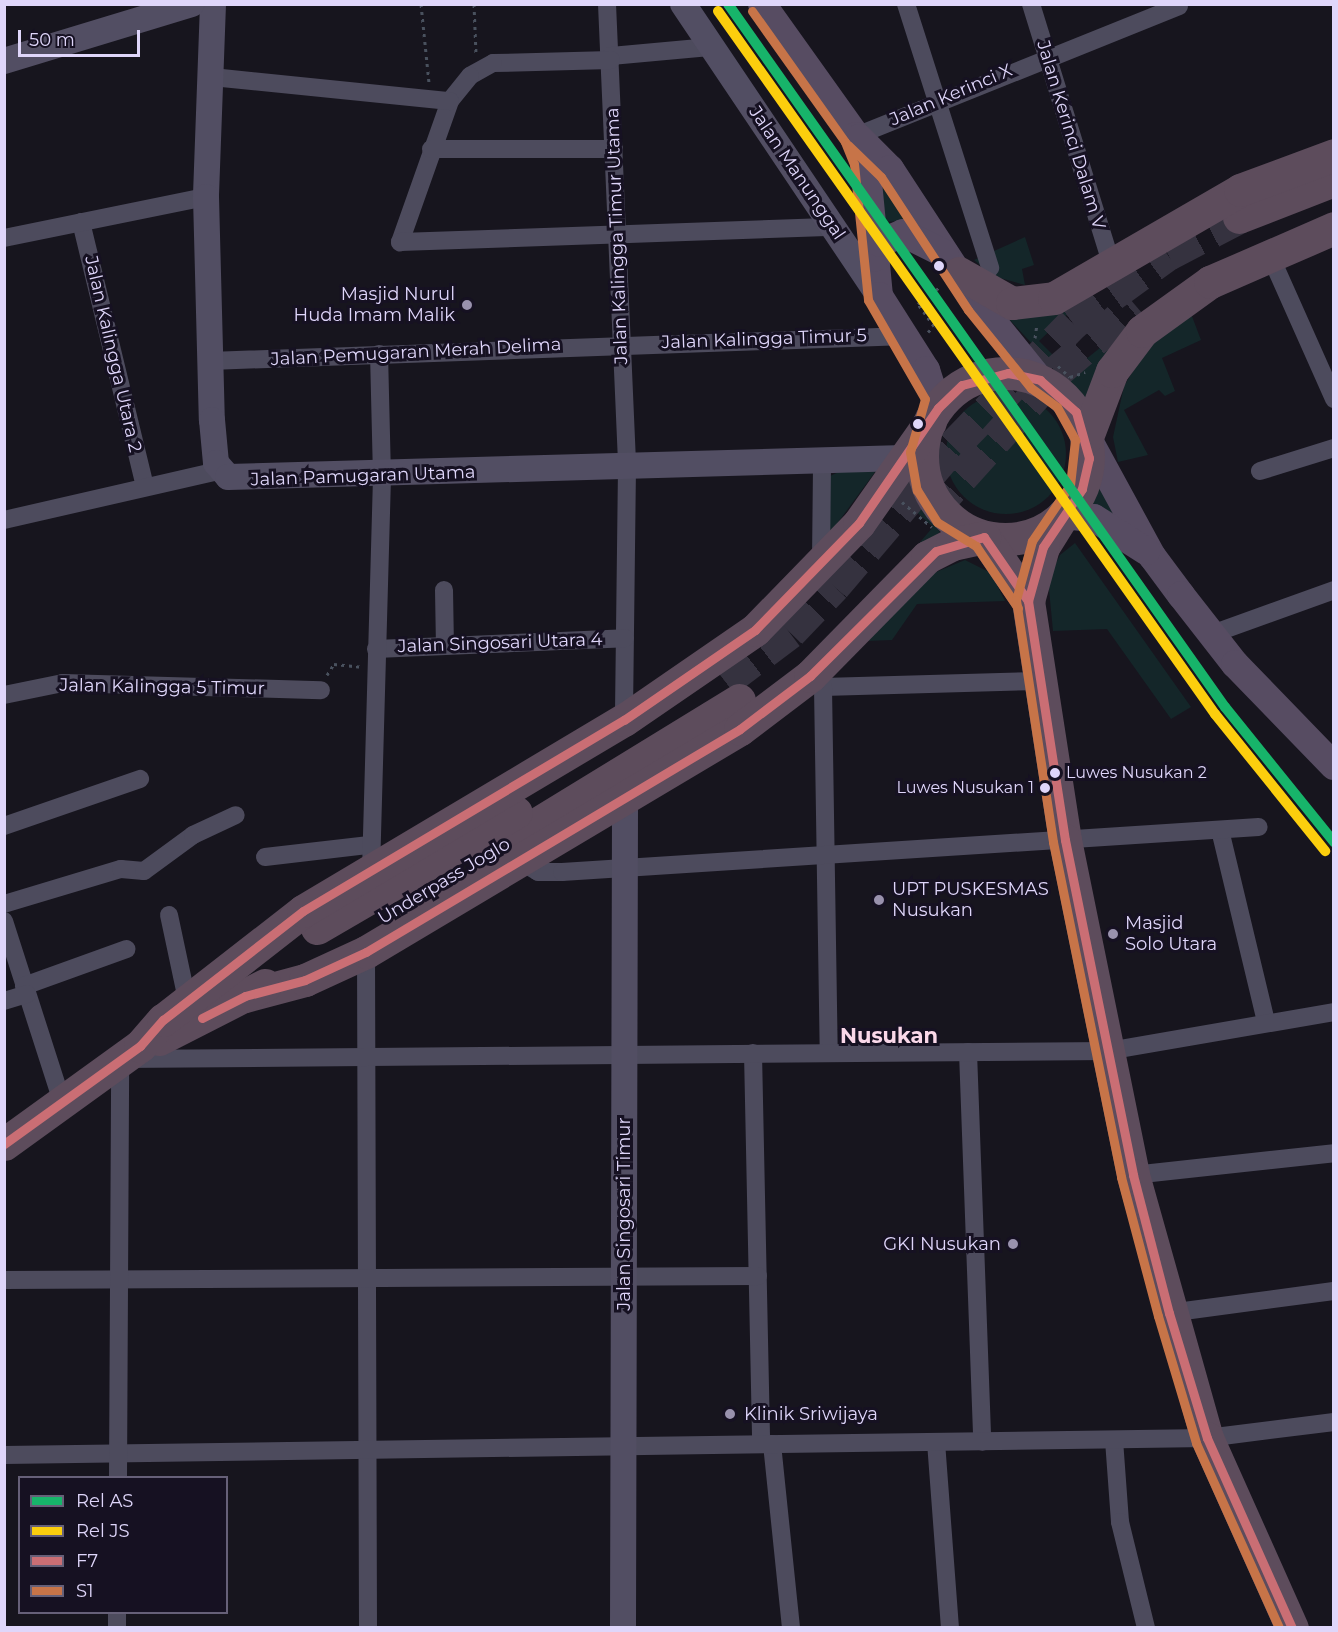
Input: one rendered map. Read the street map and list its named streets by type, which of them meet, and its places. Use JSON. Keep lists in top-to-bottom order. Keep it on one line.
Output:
{"streets":{"highway":["Underpass Joglo"],"main road":["Jalan Manunggal"],"street":["Jalan Kerinci X","Jalan Kerinci Dalam V","Jalan Kalingga Timur Utama","Jalan Kalingga Timur 5","Jalan Pemugaran Merah Delima","Jalan Kalingga Utara 2","Jalan Pamugaran Utama","Jalan Singosari Utara 4","Jalan Kalingga 5 Timur","Jalan Singosari Timur"]},"crossings":[["Jalan Kerinci X","Jalan Kerinci Dalam V"],["Jalan Manunggal","Jalan Kalingga Timur 5"],["Jalan Kalingga Timur Utama","Jalan Kalingga Timur 5"],["Jalan Kalingga Timur Utama","Jalan Pemugaran Merah Delima"],["Jalan Kalingga Timur Utama","Jalan Pamugaran Utama"],["Jalan Kalingga Timur Utama","Jalan Singosari Utara 4"],["Jalan Kalingga Timur 5","Jalan Pemugaran Merah Delima"]],"districts":["Nusukan"],"places":["Masjid Nurul Huda Imam Malik","Luwes Nusukan 2","Luwes Nusukan 1","UPT PUSKESMAS Nusukan","Masjid Solo Utara","GKI Nusukan","Klinik Sriwijaya"],"lines":["rail line AS","rail line JS","transit line S1","transit line F7"],"legend":["Rel AS","Rel JS","F7","S1"],"scale_bar":"50 m"}
